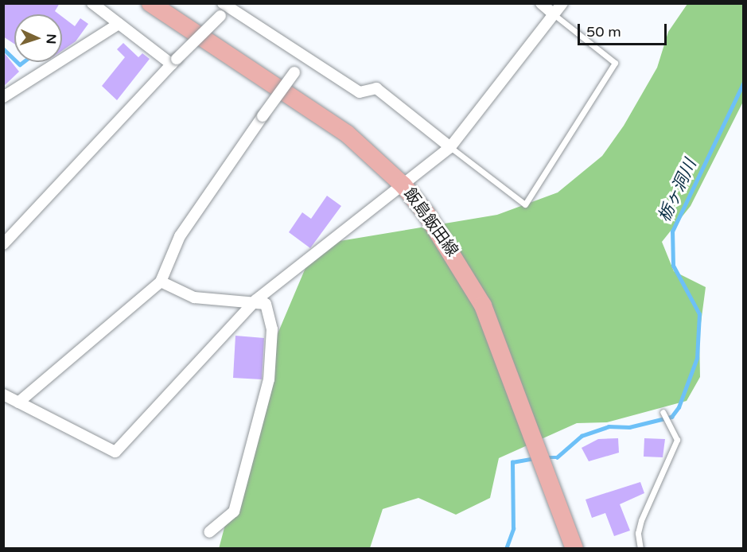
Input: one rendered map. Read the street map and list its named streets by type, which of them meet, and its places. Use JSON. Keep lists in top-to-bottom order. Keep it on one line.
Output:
{"streets":{"main road":["飯島飯田線"]},"water":["栃ヶ洞川"],"scale_bar":"50 m","north":"right"}
